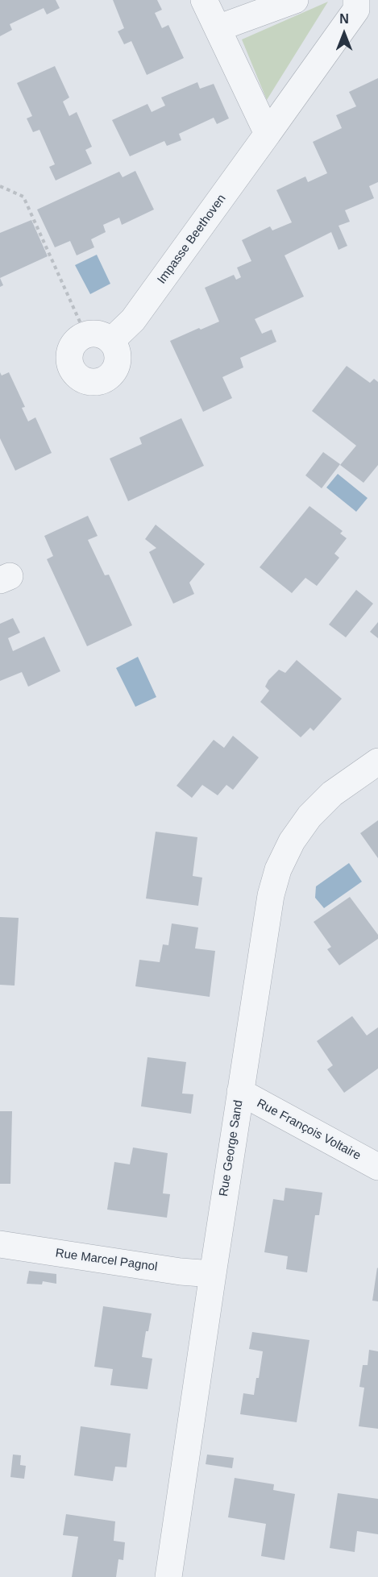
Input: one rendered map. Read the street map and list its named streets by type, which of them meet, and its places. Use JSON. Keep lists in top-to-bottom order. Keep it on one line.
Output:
{"streets":{"street":["Impasse Beethoven","Rue François Voltaire","Rue George Sand","Rue Marcel Pagnol"]},"crossings":[["Rue François Voltaire","Rue George Sand"],["Rue George Sand","Rue Marcel Pagnol"]],"north":"top"}
